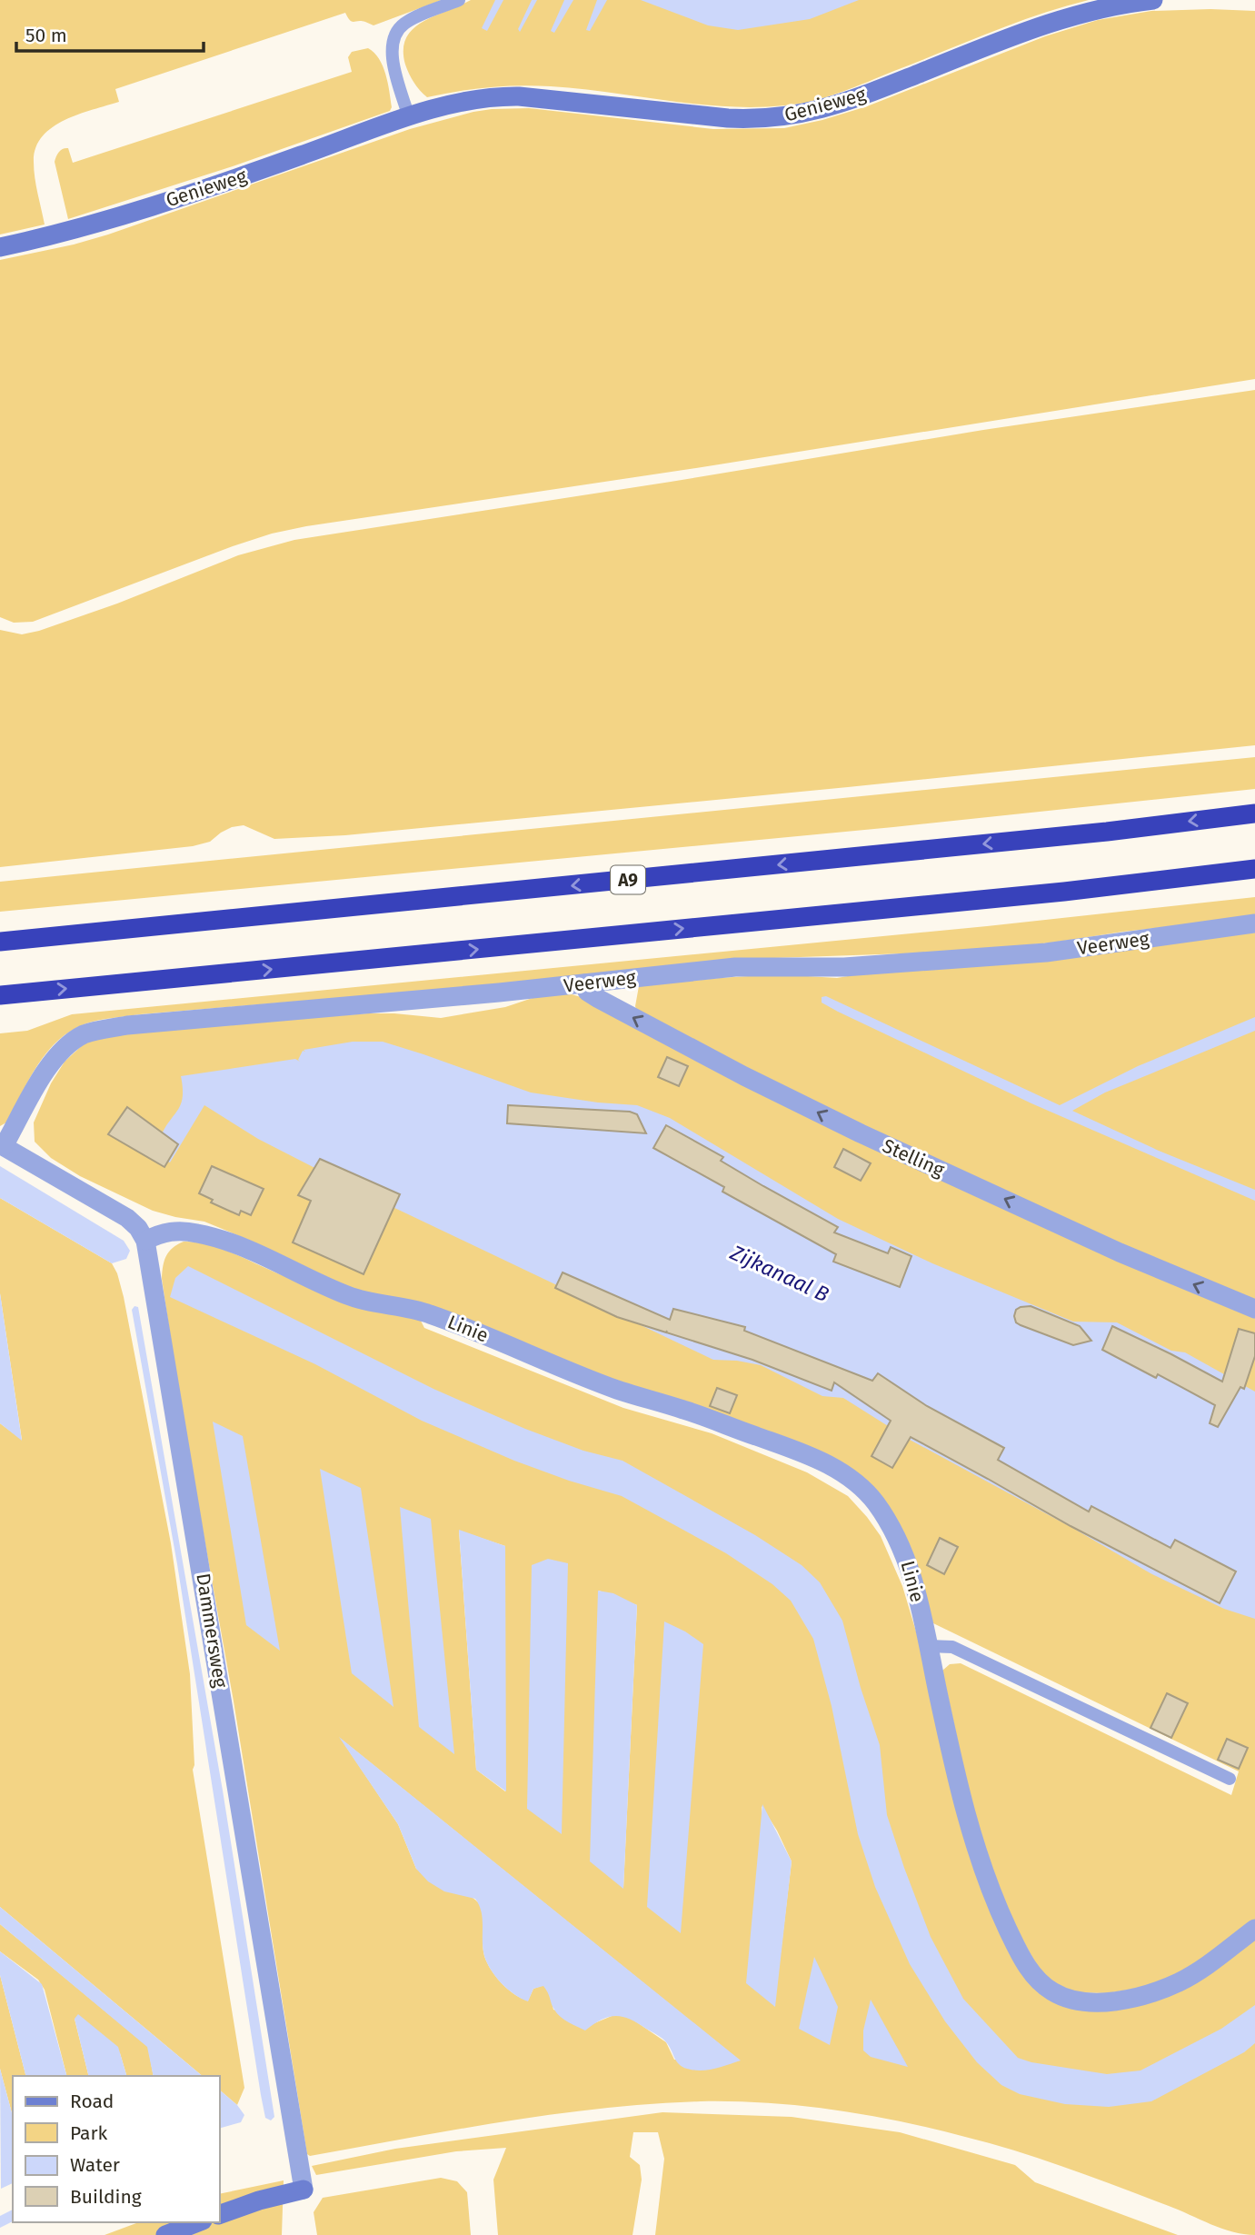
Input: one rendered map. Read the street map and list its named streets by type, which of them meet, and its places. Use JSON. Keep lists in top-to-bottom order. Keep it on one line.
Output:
{"streets":{"highway":["A9"],"street":["Genieweg","Veerweg","Stelling","Linie","Dammersweg"]},"crossings":[["Veerweg","Stelling"],["Linie","Dammersweg"]],"one_way":["Stelling"],"water":["Zijkanaal B"],"legend":["Road","Park","Water","Building"],"scale_bar":"50 m"}
